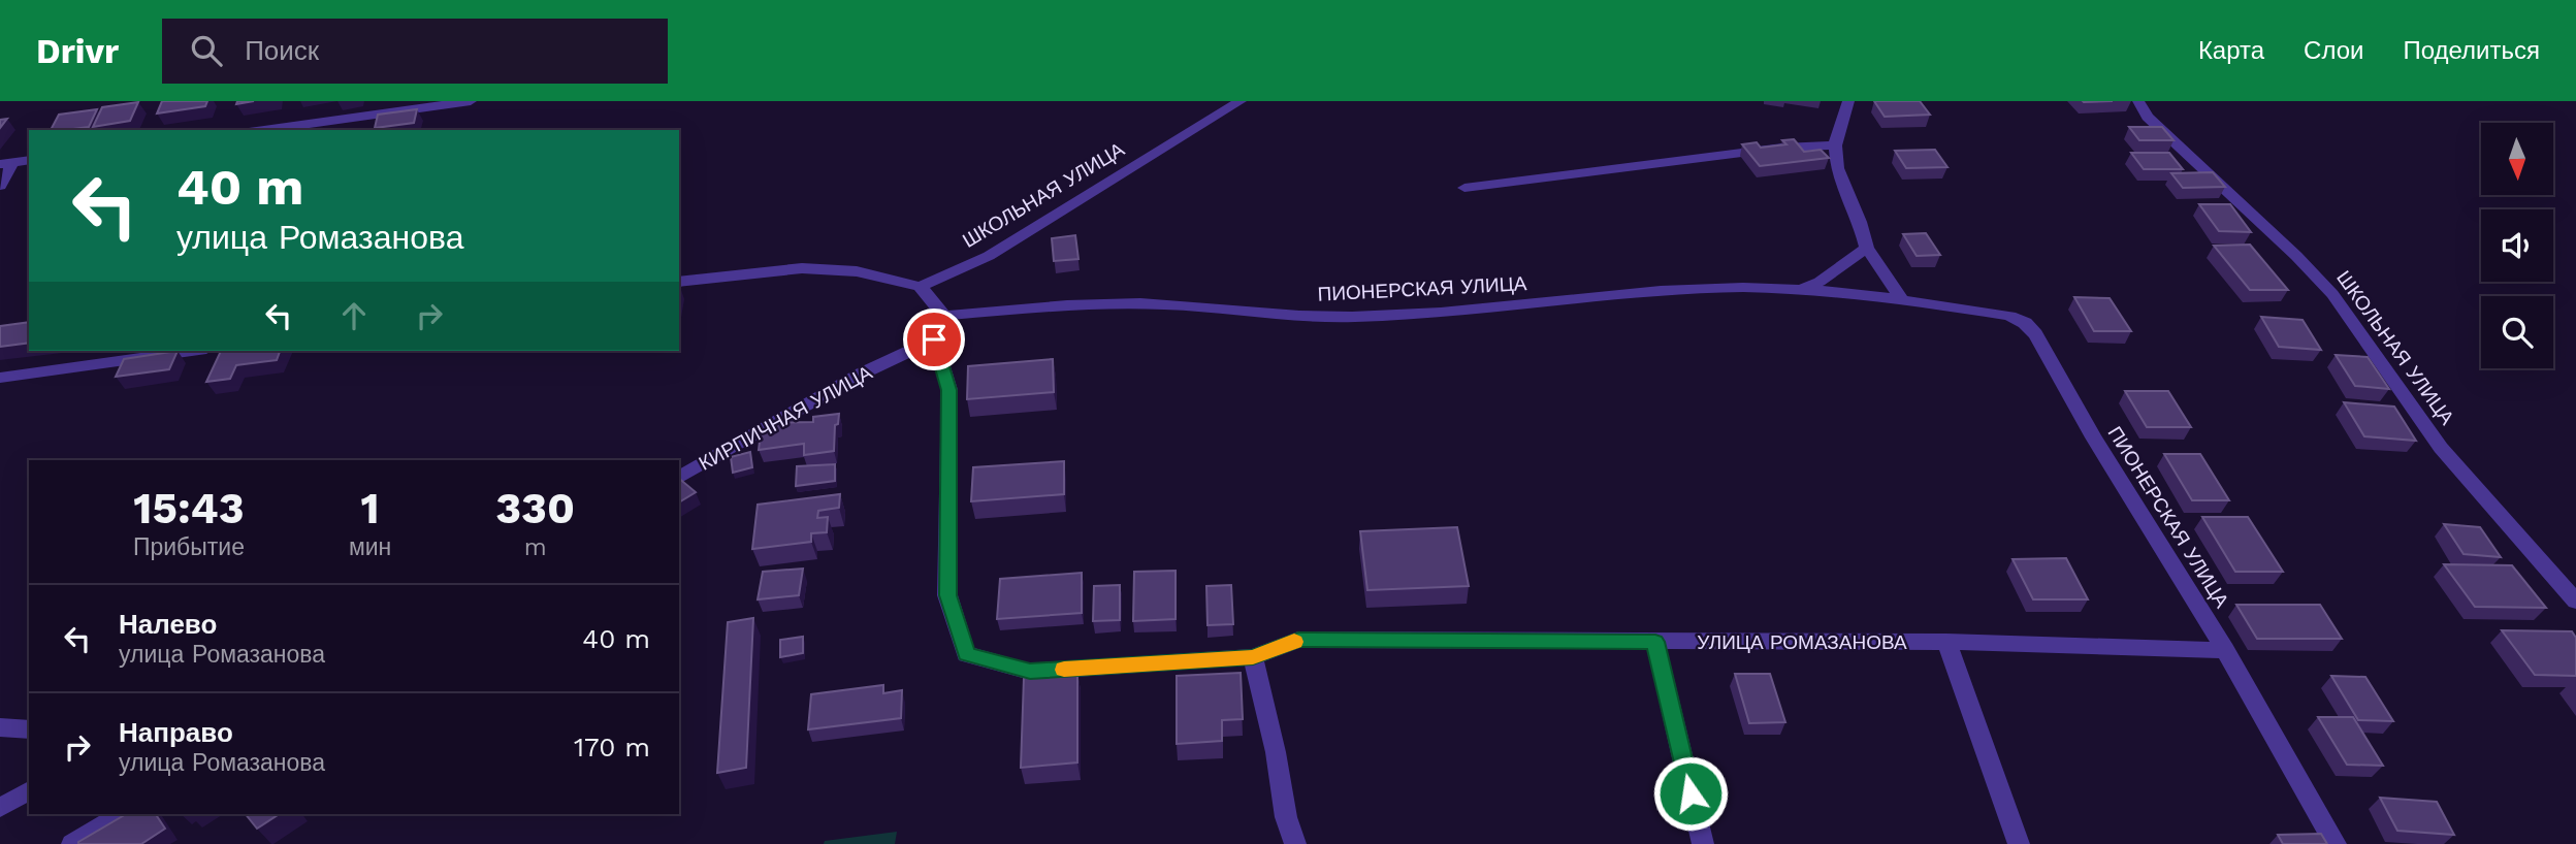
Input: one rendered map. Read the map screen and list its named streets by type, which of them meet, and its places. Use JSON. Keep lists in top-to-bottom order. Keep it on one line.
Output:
{"streets":{"street":["ШКОЛЬНАЯ УЛИЦА","ПИОНЕРСКАЯ УЛИЦА","КИРПИЧНАЯ УЛИЦА","УЛИЦА РОМАЗАНОВА"]},"crossings":[["ПИОНЕРСКАЯ УЛИЦА","УЛИЦА РОМАЗАНОВА"],["КИРПИЧНАЯ УЛИЦА","УЛИЦА РОМАЗАНОВА"]],"north":"bottom","page":{"header":"Drivr","search":"Поиск","nav":["Карта","Слои","Поделиться"],"turn":["40 m","улица Ромазанова"],"eta":["15:43","Прибытие","1","мин","330","m"],"list":[{"name":"Налево","note":"улица Ромазанова","value":"40 m"},{"name":"Направо","note":"улица Ромазанова","value":"170 m"}]}}
